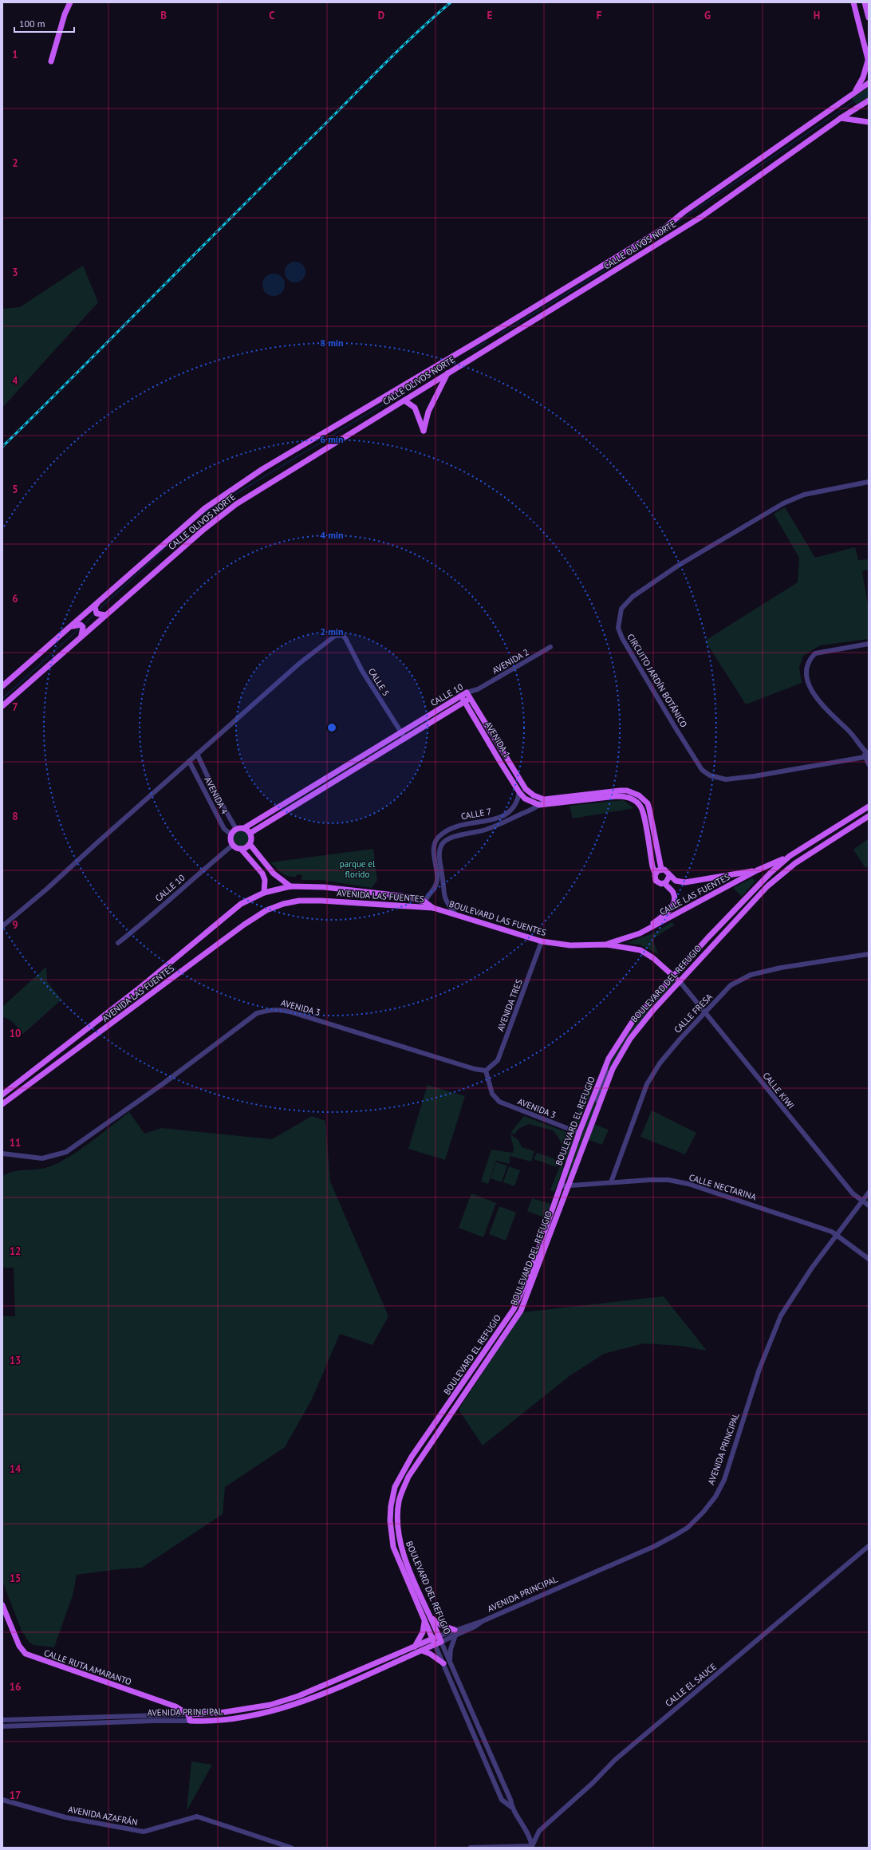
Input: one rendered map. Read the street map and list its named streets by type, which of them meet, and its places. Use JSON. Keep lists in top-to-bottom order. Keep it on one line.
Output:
{"streets":{"main road":["CALLE OLIVOS NORTE","CALLE 10","AVENIDA 1","CALLE 7","CALLE LAS FUENTES","AVENIDA LAS FUENTES","BOULEVARD LAS FUENTES","BOULEVARD DEL REFUGIO","BOULEVARD EL REFUGIO","AVENIDA PRINCIPAL","CALLE RUTA AMARANTO"],"street":["AVENIDA 2","CIRCUITO JARDÍN BOTÁNICO","CALLE 5","AVENIDA 4","AVENIDA TRES","AVENIDA 3","CALLE FRESA","CALLE KIWI","CALLE NECTARINA","CALLE EL SAUCE","AVENIDA AZAFRÁN"]},"crossings":[["AVENIDA 2","CALLE 10"],["CALLE 5","CALLE 10"],["CALLE 5","AVENIDA 4"],["CALLE 10","AVENIDA 1"],["CALLE 10","AVENIDA 4"],["AVENIDA 1","CALLE 7"],["CALLE 7","AVENIDA LAS FUENTES"],["CALLE 7","BOULEVARD LAS FUENTES"],["CALLE LAS FUENTES","BOULEVARD LAS FUENTES"],["CALLE LAS FUENTES","BOULEVARD DEL REFUGIO"],["AVENIDA LAS FUENTES","BOULEVARD LAS FUENTES"],["BOULEVARD LAS FUENTES","BOULEVARD DEL REFUGIO"],["BOULEVARD LAS FUENTES","AVENIDA TRES"],["BOULEVARD LAS FUENTES","CALLE KIWI"],["BOULEVARD LAS FUENTES","BOULEVARD EL REFUGIO"],["BOULEVARD DEL REFUGIO","CALLE KIWI"],["BOULEVARD DEL REFUGIO","BOULEVARD EL REFUGIO"],["BOULEVARD DEL REFUGIO","CALLE NECTARINA"],["BOULEVARD DEL REFUGIO","AVENIDA PRINCIPAL"],["BOULEVARD DEL REFUGIO","CALLE EL SAUCE"],["AVENIDA TRES","AVENIDA 3"],["AVENIDA 3","BOULEVARD EL REFUGIO"],["CALLE FRESA","CALLE KIWI"],["CALLE FRESA","CALLE NECTARINA"],["CALLE KIWI","AVENIDA PRINCIPAL"],["BOULEVARD EL REFUGIO","CALLE NECTARINA"],["BOULEVARD EL REFUGIO","AVENIDA PRINCIPAL"],["CALLE NECTARINA","AVENIDA PRINCIPAL"],["AVENIDA PRINCIPAL","CALLE RUTA AMARANTO"]],"parks":["parque el florido"],"scale_bar":"100 m","grid":{"columns":["B","C","D","E","F","G","H"],"rows":["1","2","3","4","5","6","7","8","9","10","11","12","13","14","15","16","17"]},"rings":["8 min","6 min","4 min","2 min"]}
